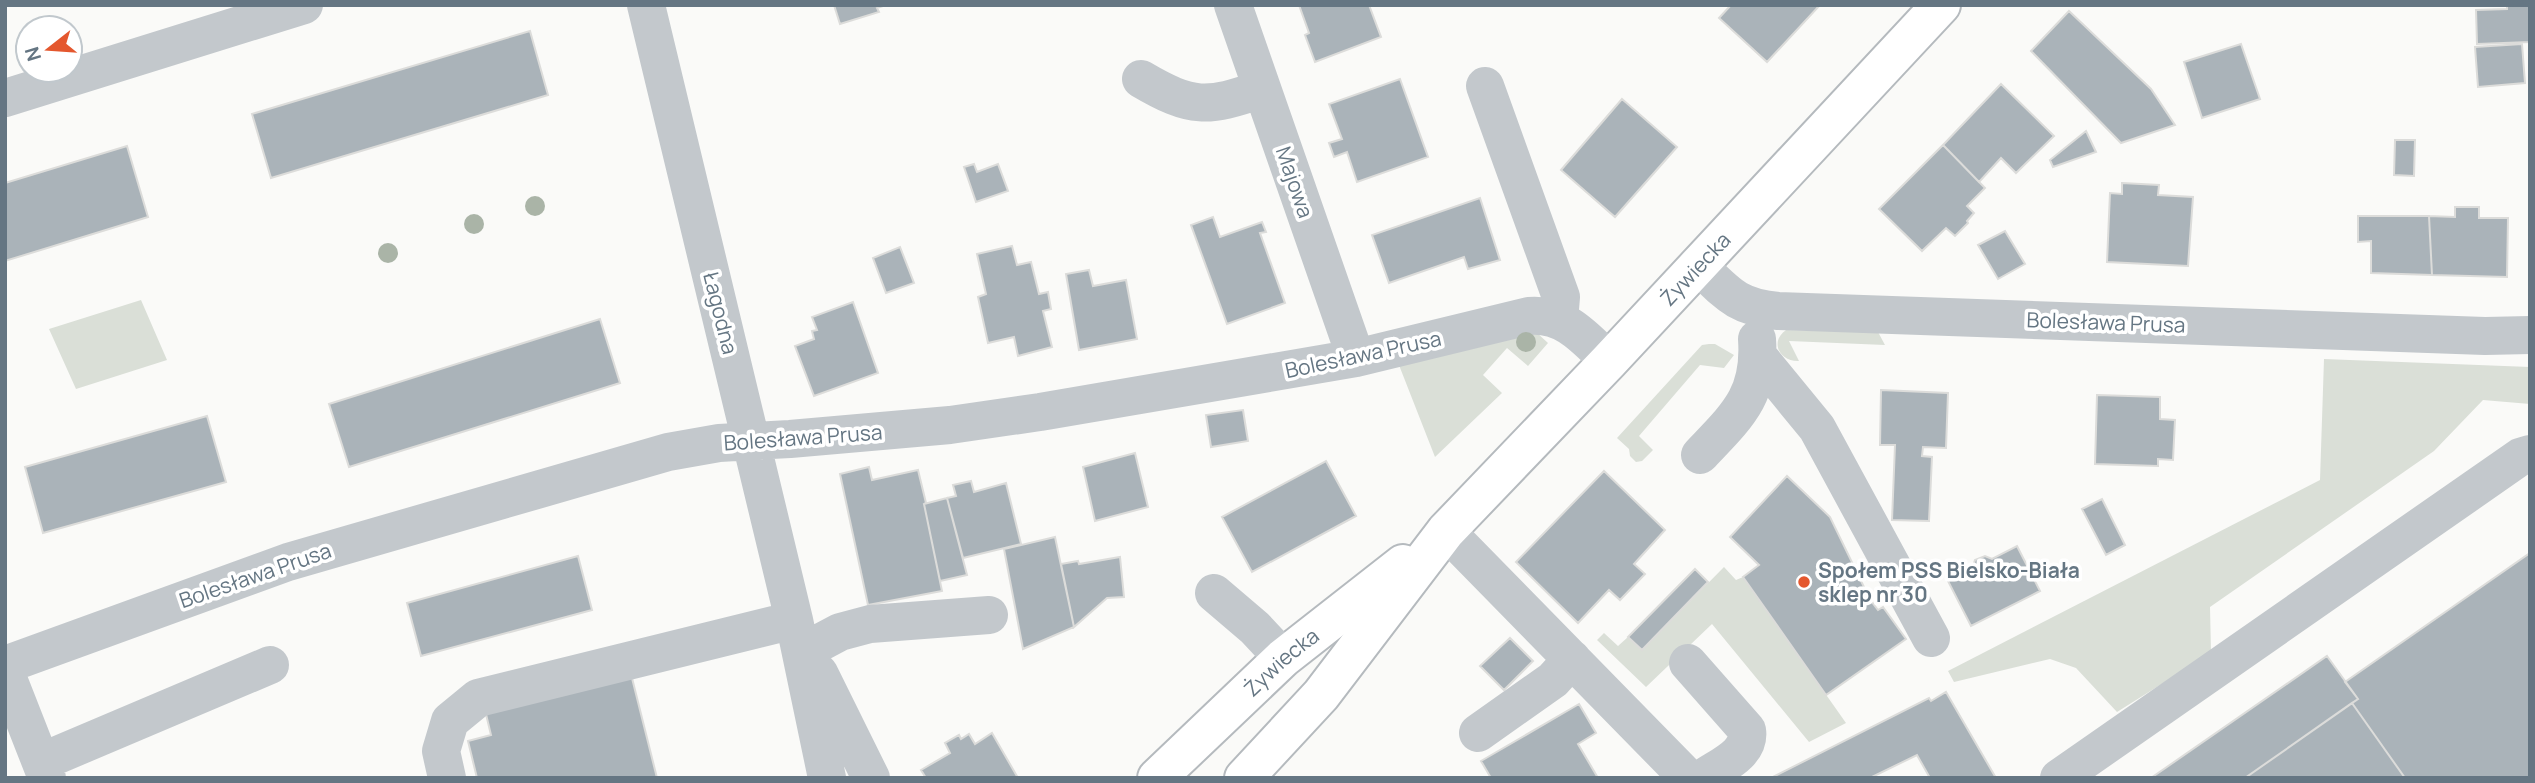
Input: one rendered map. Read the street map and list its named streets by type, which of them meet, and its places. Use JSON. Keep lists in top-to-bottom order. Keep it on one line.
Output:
{"streets":{"main road":["Żywiecka"],"street":["Majowa","Łagodna","Bolesława Prusa"]},"crossings":[["Majowa","Bolesława Prusa"],["Żywiecka","Bolesława Prusa"],["Łagodna","Bolesława Prusa"]],"places":["Społem PSS Bielsko-Biała sklep nr 30"],"north":"left"}
